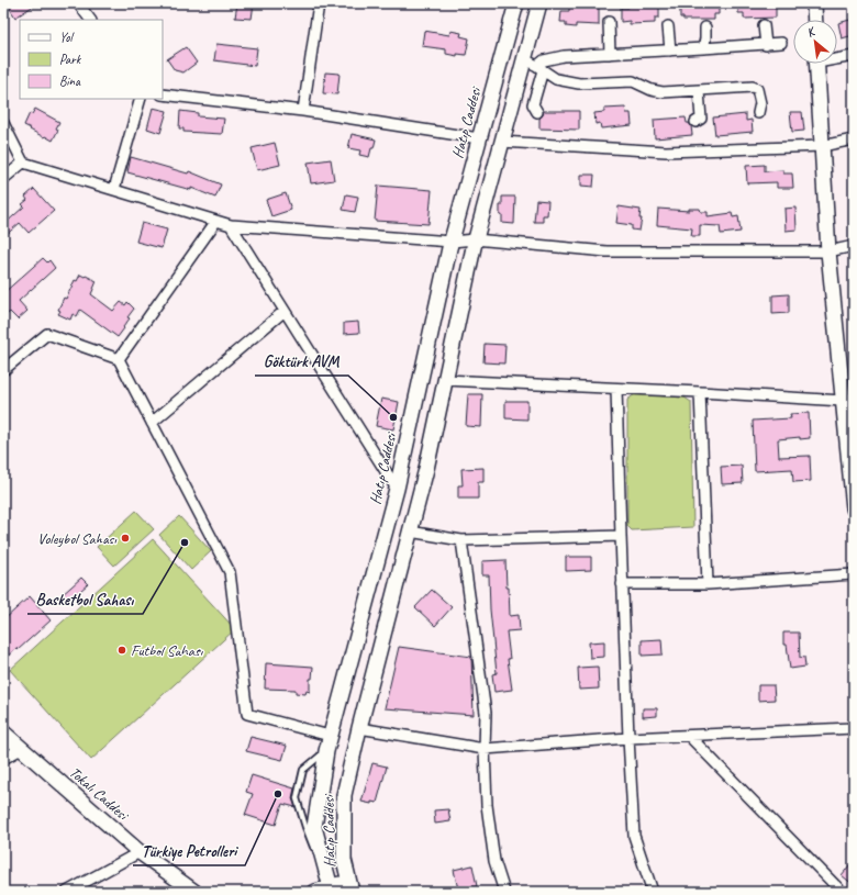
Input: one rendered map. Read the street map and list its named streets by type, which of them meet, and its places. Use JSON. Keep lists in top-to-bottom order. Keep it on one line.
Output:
{"streets":{"main road":["Hatıp Caddesi","Tokalı Caddesi"]},"places":["Göktürk AVM","Voleybol Sahası","Basketbol Sahası","Futbol Sahası","Türkiye Petrolleri"],"legend":["Yol","Park","Bina"],"north":"top left"}
